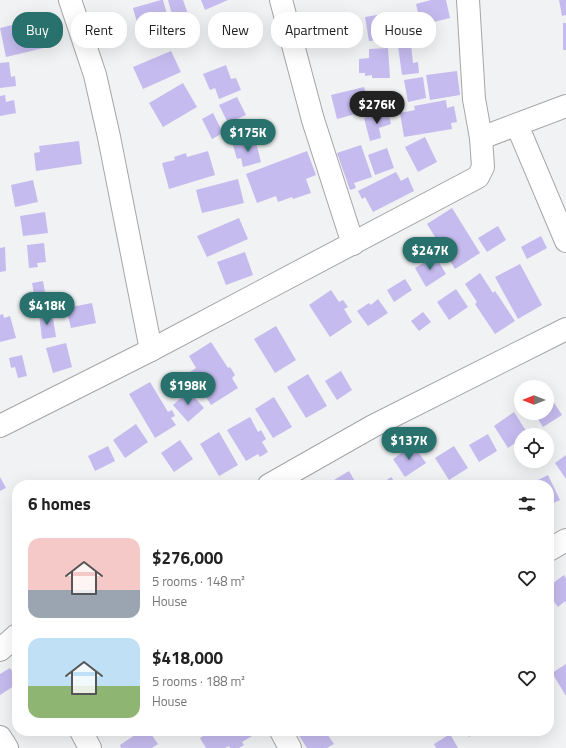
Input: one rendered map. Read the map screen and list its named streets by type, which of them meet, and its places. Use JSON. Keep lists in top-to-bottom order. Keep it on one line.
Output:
{"north":"left","page":{"chip":["Buy","Rent","Filters","New","Apartment","House"],"price":["$276K","$175K","$247K","$418K","$198K","$137K"],"heading":"6 homes","list":[{"name":"$276,000","note":"5 rooms · 148 m² · House"},{"name":"$418,000","note":"5 rooms · 188 m² · House"}]}}
